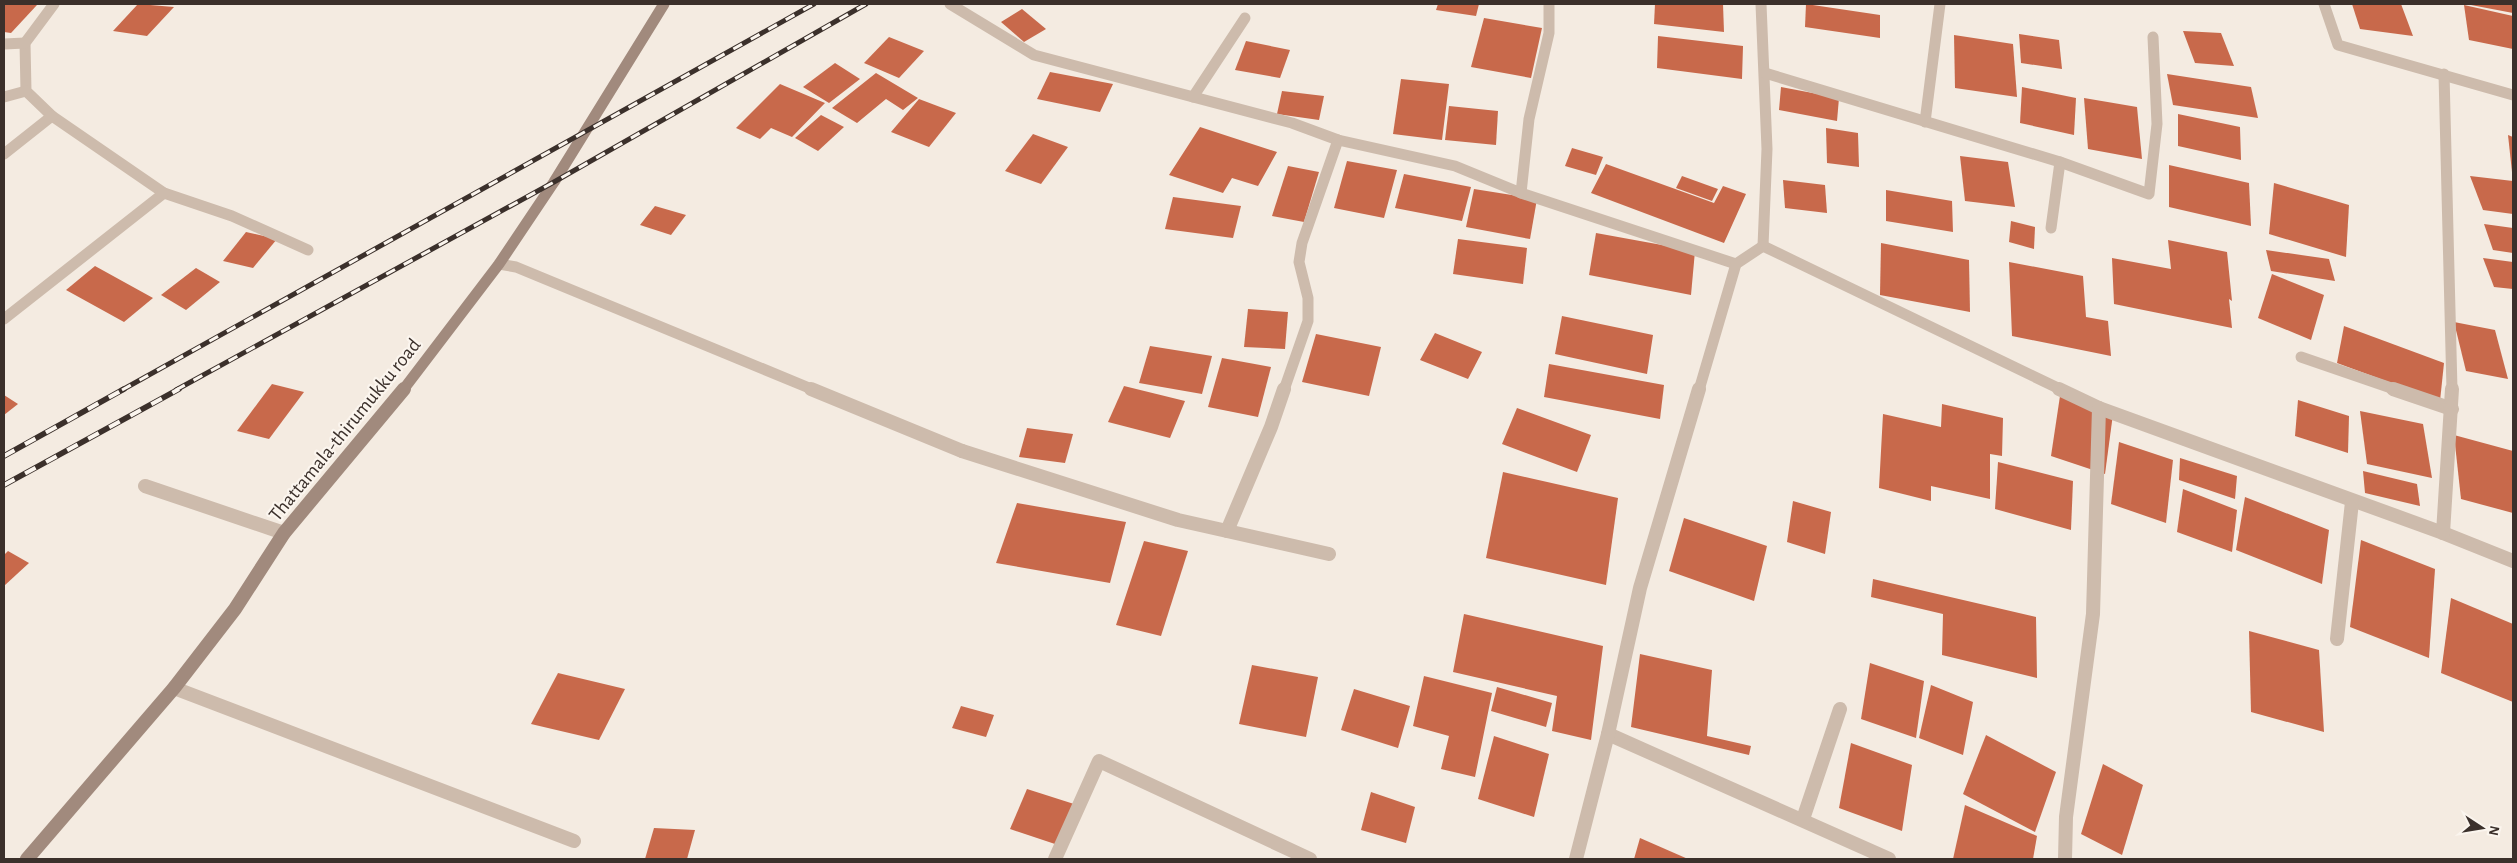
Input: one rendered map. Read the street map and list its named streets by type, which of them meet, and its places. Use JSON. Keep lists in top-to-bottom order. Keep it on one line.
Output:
{"streets":{"street":["Thattamala-thirumukku road"]},"north":"right"}
